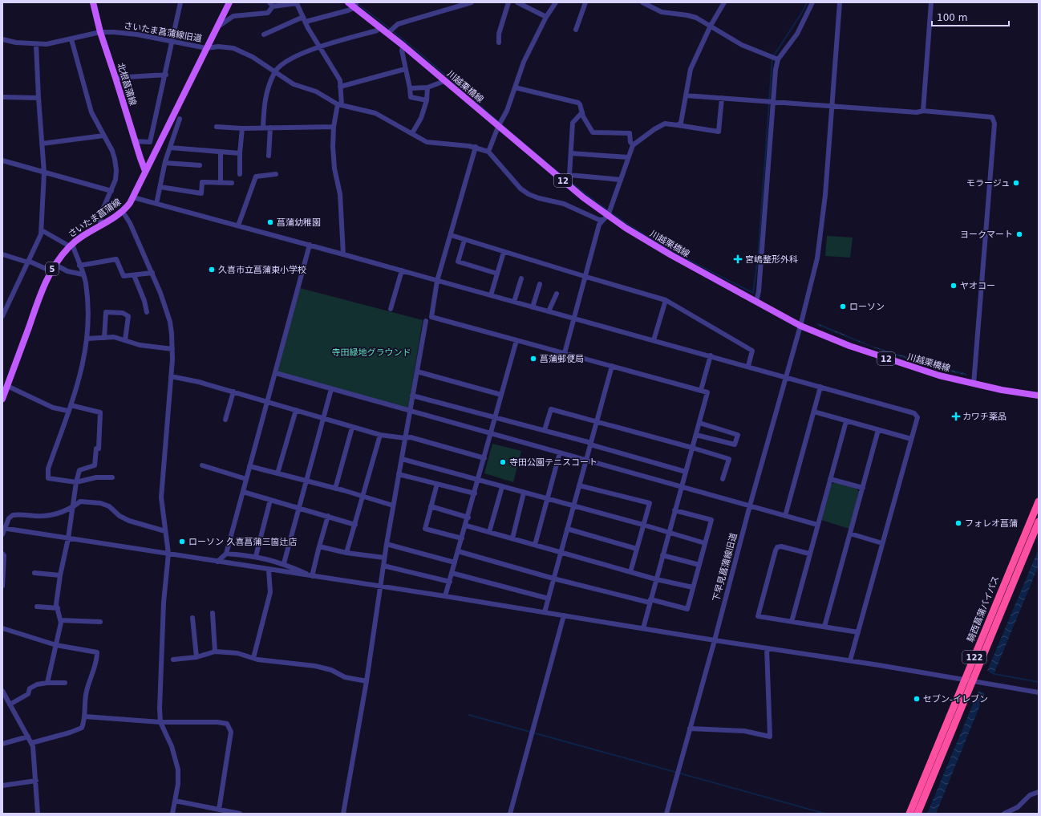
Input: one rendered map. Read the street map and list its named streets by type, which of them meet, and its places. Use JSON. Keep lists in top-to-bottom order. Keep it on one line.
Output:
{"streets":{"highway":["騎西菖蒲バイパス","122"],"main road":["北根菖蒲線","川越栗橋線","12","さいたま菖蒲線","5"],"street":["さいたま菖蒲線旧道","下早見菖蒲線旧道"]},"crossings":[["さいたま菖蒲線旧道","北根菖蒲線"],["さいたま菖蒲線旧道","さいたま菖蒲線"],["北根菖蒲線","さいたま菖蒲線"],["川越栗橋線","下早見菖蒲線旧道"]],"parks":["寺田緑地グラウンド"],"places":{"other":["モラージュ","菖蒲幼稚園","ヨークマート","久喜市立菖蒲東小学校","ヤオコー","ローソン","菖蒲郵便局","寺田公園テニスコート","フォレオ菖蒲","ローソン 久喜菖蒲三箇辻店","セブン-イレブン"],"health":["宮嶋整形外科","カワチ薬品"]},"scale_bar":"100 m"}
